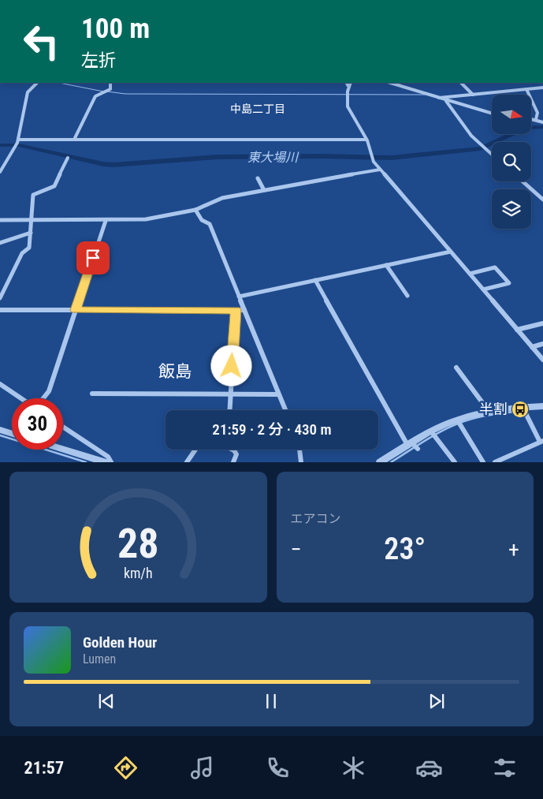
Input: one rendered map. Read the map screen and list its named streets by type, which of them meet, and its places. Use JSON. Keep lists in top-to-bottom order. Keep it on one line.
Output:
{"districts":["中島二丁目","飯島"],"water":["東大場川"],"places":{"bus stop":["半割"]},"north":"right","page":{"turn":["100 m","左折"],"limit":"30","trip":"21:59 · 2 分 · 430 m","tile":"エアコン","heat":["−","23°","+"],"song":["Golden Hour","Lumen"],"tabs":"21:57","gauge":["28","km/h"]}}
